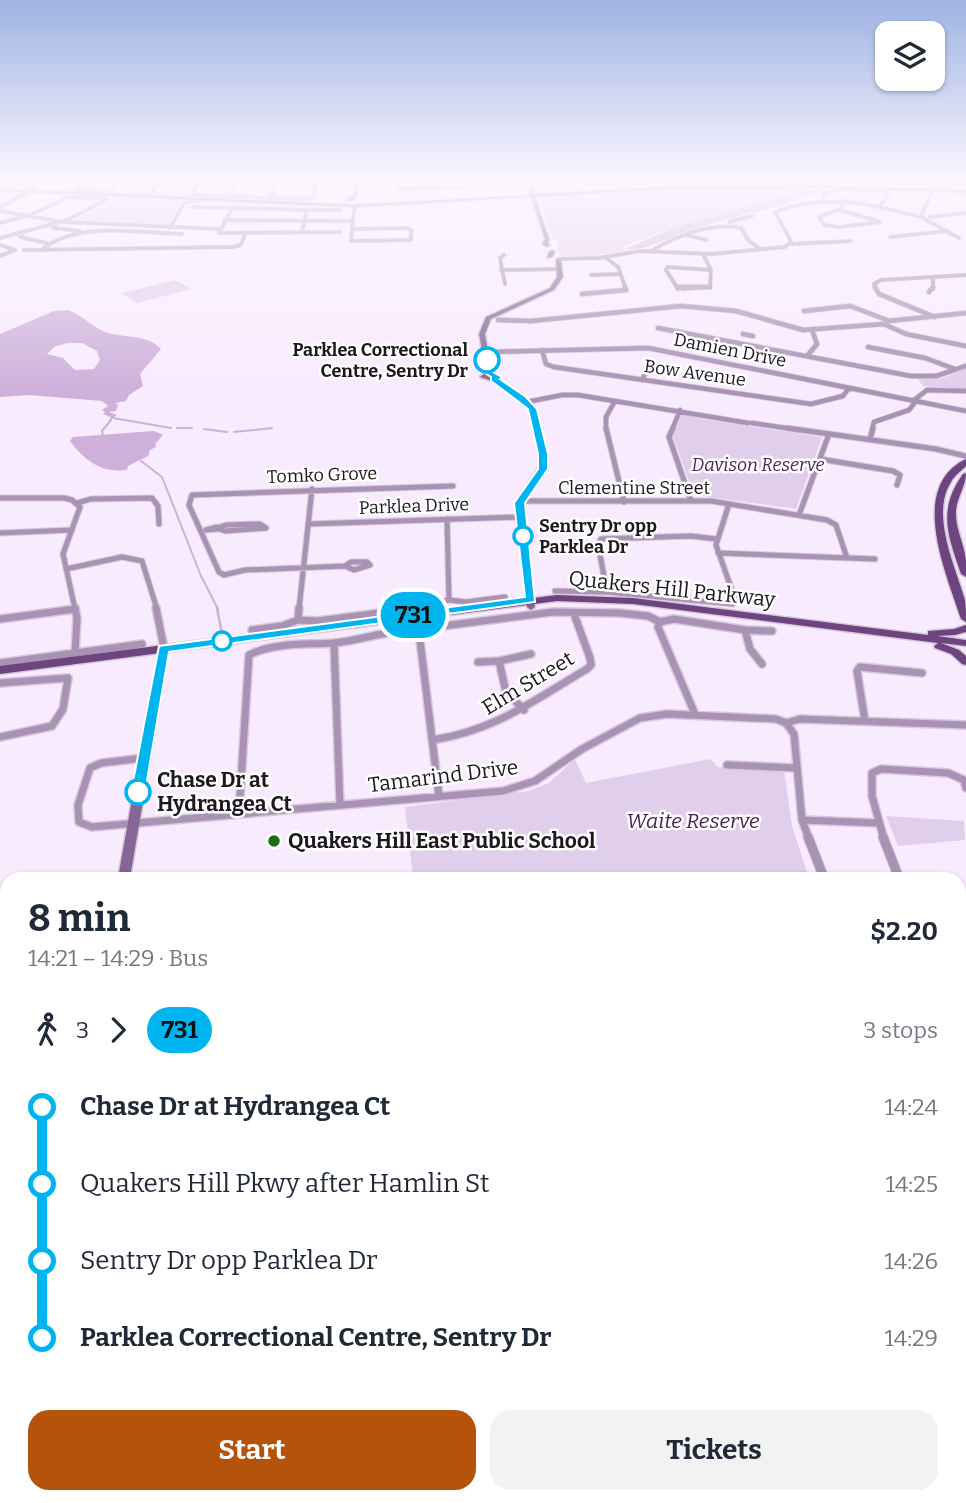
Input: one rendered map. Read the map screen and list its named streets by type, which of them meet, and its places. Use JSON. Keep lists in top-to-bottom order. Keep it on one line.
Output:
{"streets":{"main road":["Quakers Hill Parkway"],"street":["Damien Drive","Bow Avenue","Tomko Grove","Clementine Street","Parklea Drive","Elm Street","Tamarind Drive"]},"crossings":[["Damien Drive","Bow Avenue"]],"parks":["Davison Reserve","Waite Reserve"],"places":["Parklea Correctional Centre, Sentry Dr","Sentry Dr opp Parklea Dr","Chase Dr at Hydrangea Ct","Quakers Hill East Public School"],"lines":["bus line 731"],"page":{"on_map":"731","heading":["8 min","14:21 – 14:29 · Bus","$2.20"],"legs":["3","731","3 stops"],"list":[{"name":"Chase Dr at Hydrangea Ct","value":"14:24"},{"name":"Quakers Hill Pkwy after Hamlin St","value":"14:25"},{"name":"Sentry Dr opp Parklea Dr","value":"14:26"},{"name":"Parklea Correctional Centre, Sentry Dr","value":"14:29"}],"buttons":["Start","Tickets"]}}
